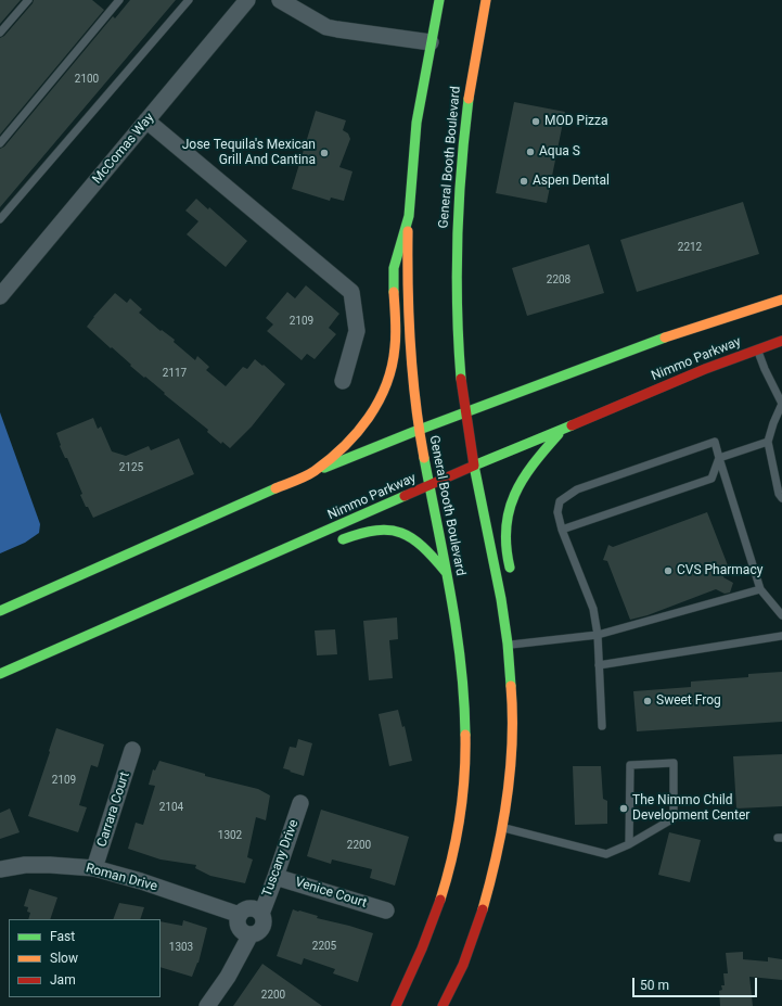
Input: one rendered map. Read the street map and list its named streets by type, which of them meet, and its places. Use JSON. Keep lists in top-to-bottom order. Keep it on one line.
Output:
{"streets":{"main road":["General Booth Boulevard","Nimmo Parkway"],"street":["McComas Way","Carrara Court","Tuscany Drive","Roman Drive","Venice Court"]},"crossings":[["General Booth Boulevard","Nimmo Parkway"],["Carrara Court","Roman Drive"],["Tuscany Drive","Roman Drive"],["Tuscany Drive","Venice Court"]],"places":["MOD Pizza","Aqua S","Jose Tequila's Mexican Grill And Cantina","Aspen Dental","CVS Pharmacy","Sweet Frog","The Nimmo Child Development Center"],"house_numbers":["2100","2212","2208","2109","2117","2125","2109","2104","1302","2200","2205","1303","2200"],"legend":["Fast","Slow","Jam"],"scale_bar":"50 m"}
